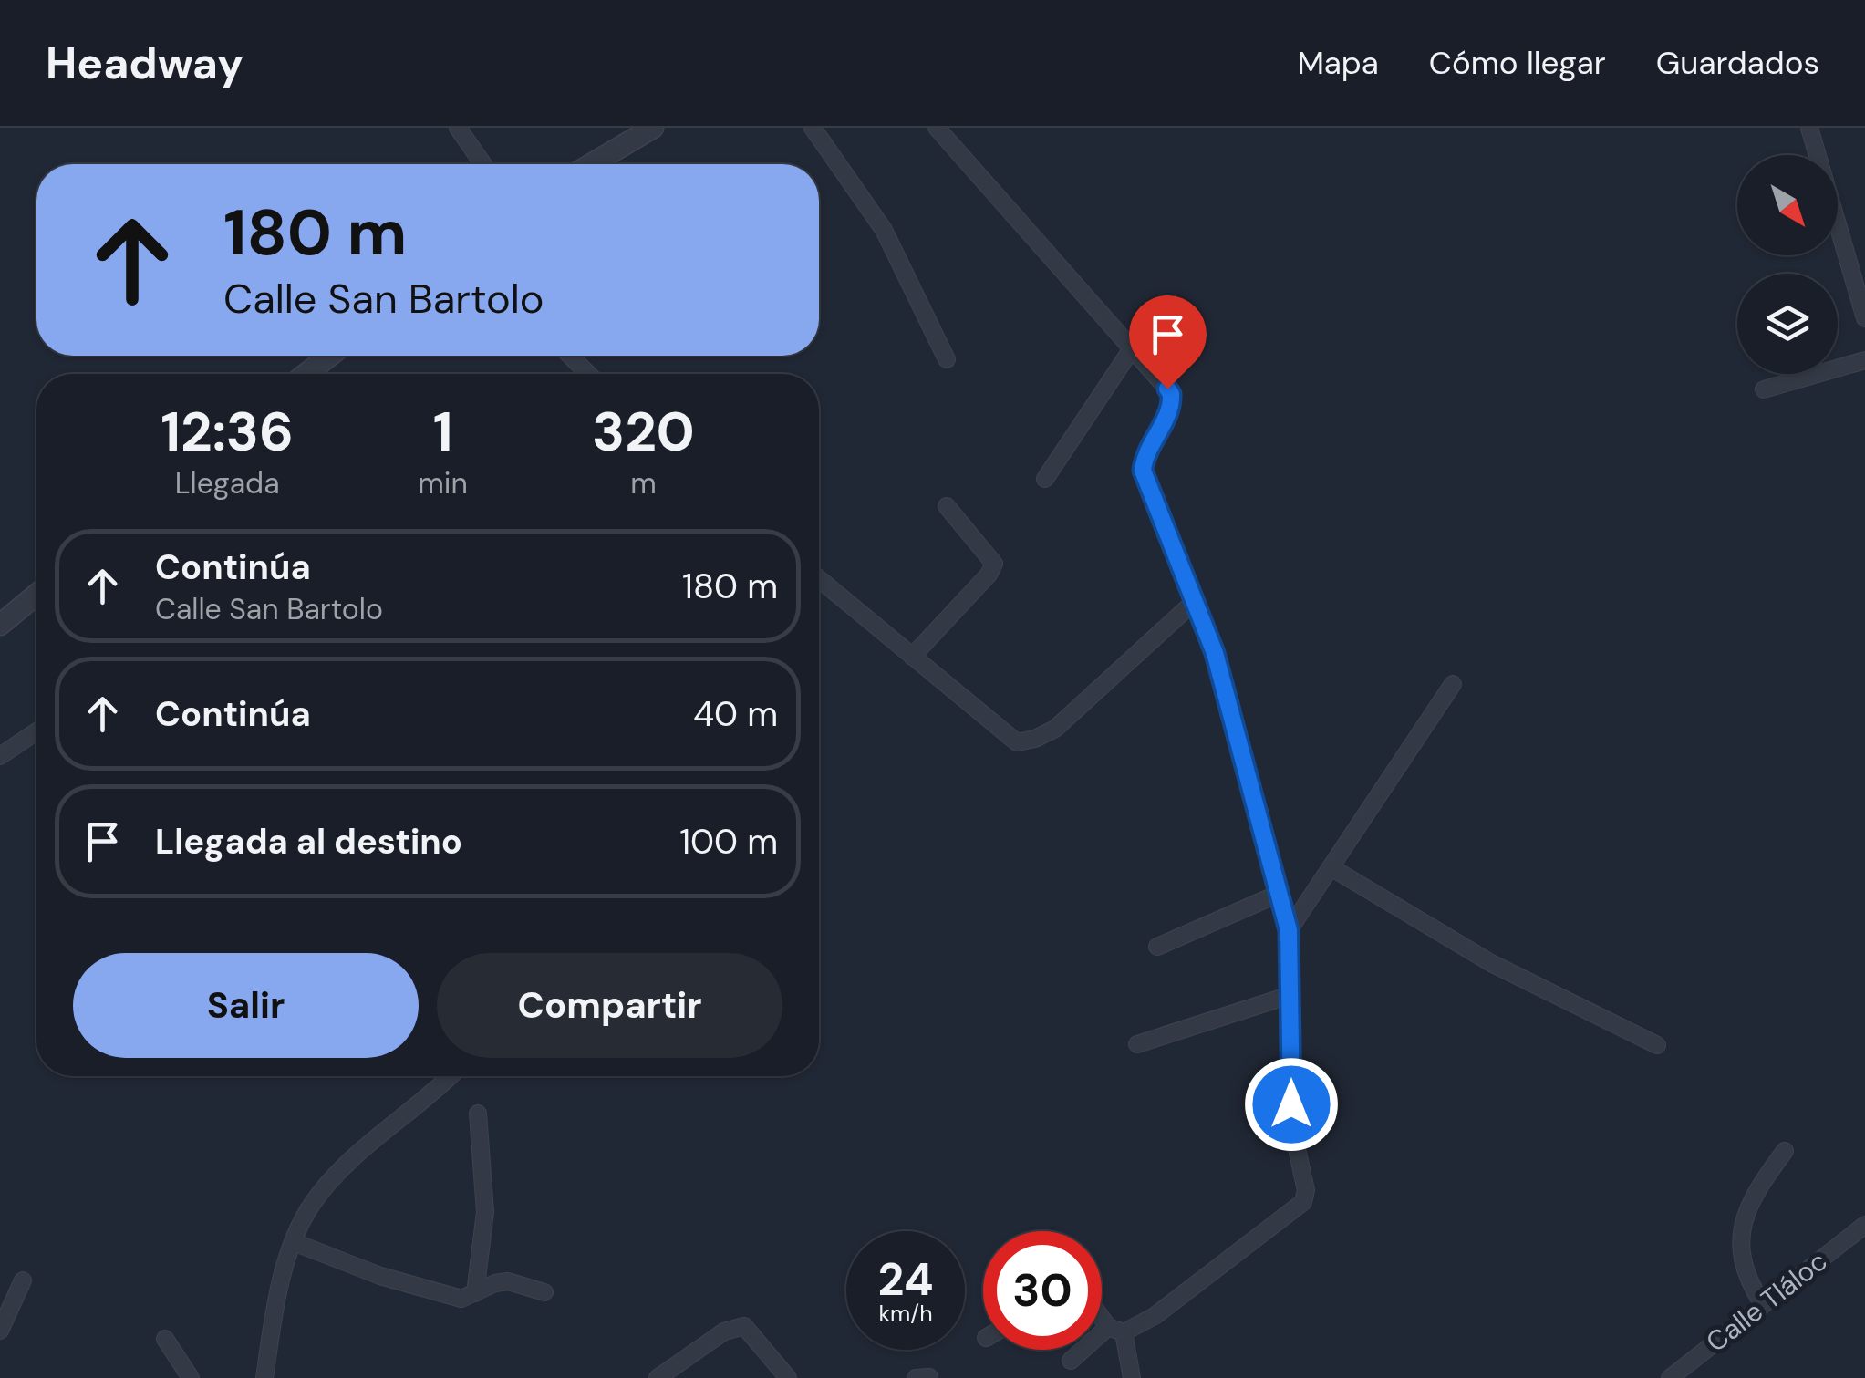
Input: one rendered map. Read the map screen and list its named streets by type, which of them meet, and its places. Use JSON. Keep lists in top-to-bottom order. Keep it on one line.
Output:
{"streets":{"street":["Calle Tláloc"]},"north":"bottom right","page":{"header":"Headway","nav":["Mapa","Cómo llegar","Guardados"],"turn":["180 m","Calle San Bartolo"],"eta":["12:36","Llegada","1","min","320","m"],"list":[{"name":"Continúa","note":"Calle San Bartolo","value":"180 m"},{"name":"Continúa","value":"40 m"},{"name":"Llegada al destino","value":"100 m"}],"buttons":["Salir","Compartir"],"speed":"24 km/h","limit":"30"}}
